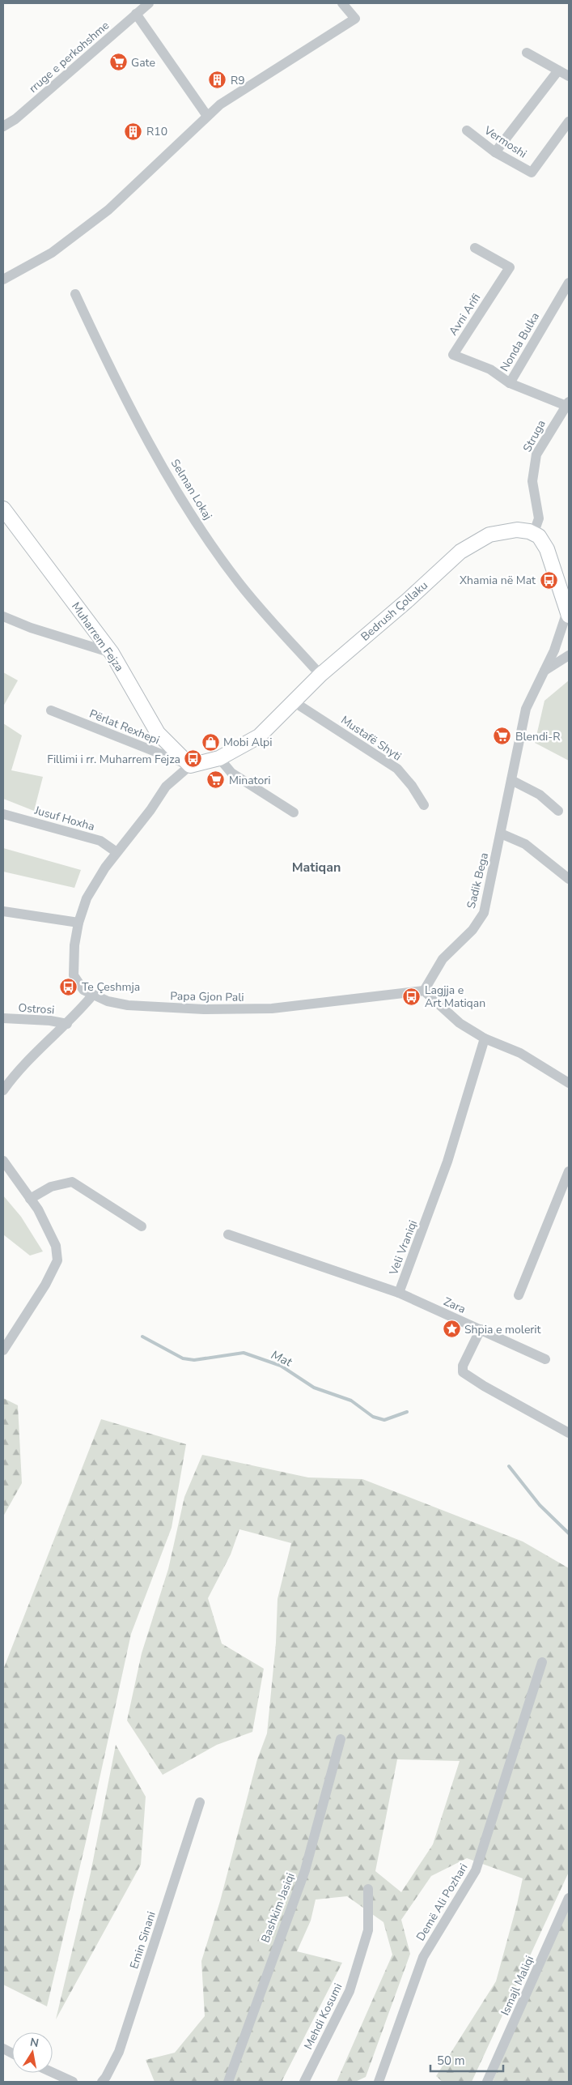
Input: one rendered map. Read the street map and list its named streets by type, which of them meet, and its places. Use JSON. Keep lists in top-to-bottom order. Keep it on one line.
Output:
{"streets":{"street":["rruge e perkohshme","Vermoshi","Avni Arifi","Nonda Bulka","Struga","Selman Lokaj","Bedrush Çollaku","Muharrem Fejza","Përlat Rexhepi","Mustafë Shyti","Jusuf Hoxha","Sadik Bega","Papa Gjon Pali","Ostrosi","Veli Vraniqi","Zara","Demë Ali Pozhari","Bashkim Jasiqi","Emin Sinani","Ismajl Maliqi","Mehdi Kosumi"]},"crossings":[["Avni Arifi","Nonda Bulka"],["Nonda Bulka","Struga"],["Struga","Bedrush Çollaku"],["Selman Lokaj","Bedrush Çollaku"],["Bedrush Çollaku","Muharrem Fejza"],["Bedrush Çollaku","Përlat Rexhepi"],["Bedrush Çollaku","Mustafë Shyti"],["Bedrush Çollaku","Papa Gjon Pali"],["Muharrem Fejza","Përlat Rexhepi"],["Muharrem Fejza","Papa Gjon Pali"],["Përlat Rexhepi","Papa Gjon Pali"],["Jusuf Hoxha","Papa Gjon Pali"],["Sadik Bega","Papa Gjon Pali"],["Veli Vraniqi","Zara"]],"districts":["Matiqan"],"water":["Mat"],"places":{"supermarket":["Gate","Blendi-R","Minatori"],"building":["R9","R10"],"bus stop":["Xhamia në Mat","Fillimi i rr. Muharrem Fejza","Te Çeshmja","Lagjja e Art Matiqan"],"shop":["Mobi Alpi"],"place":["Shpia e molerit"]},"scale_bar":"50 m","north":"top"}
